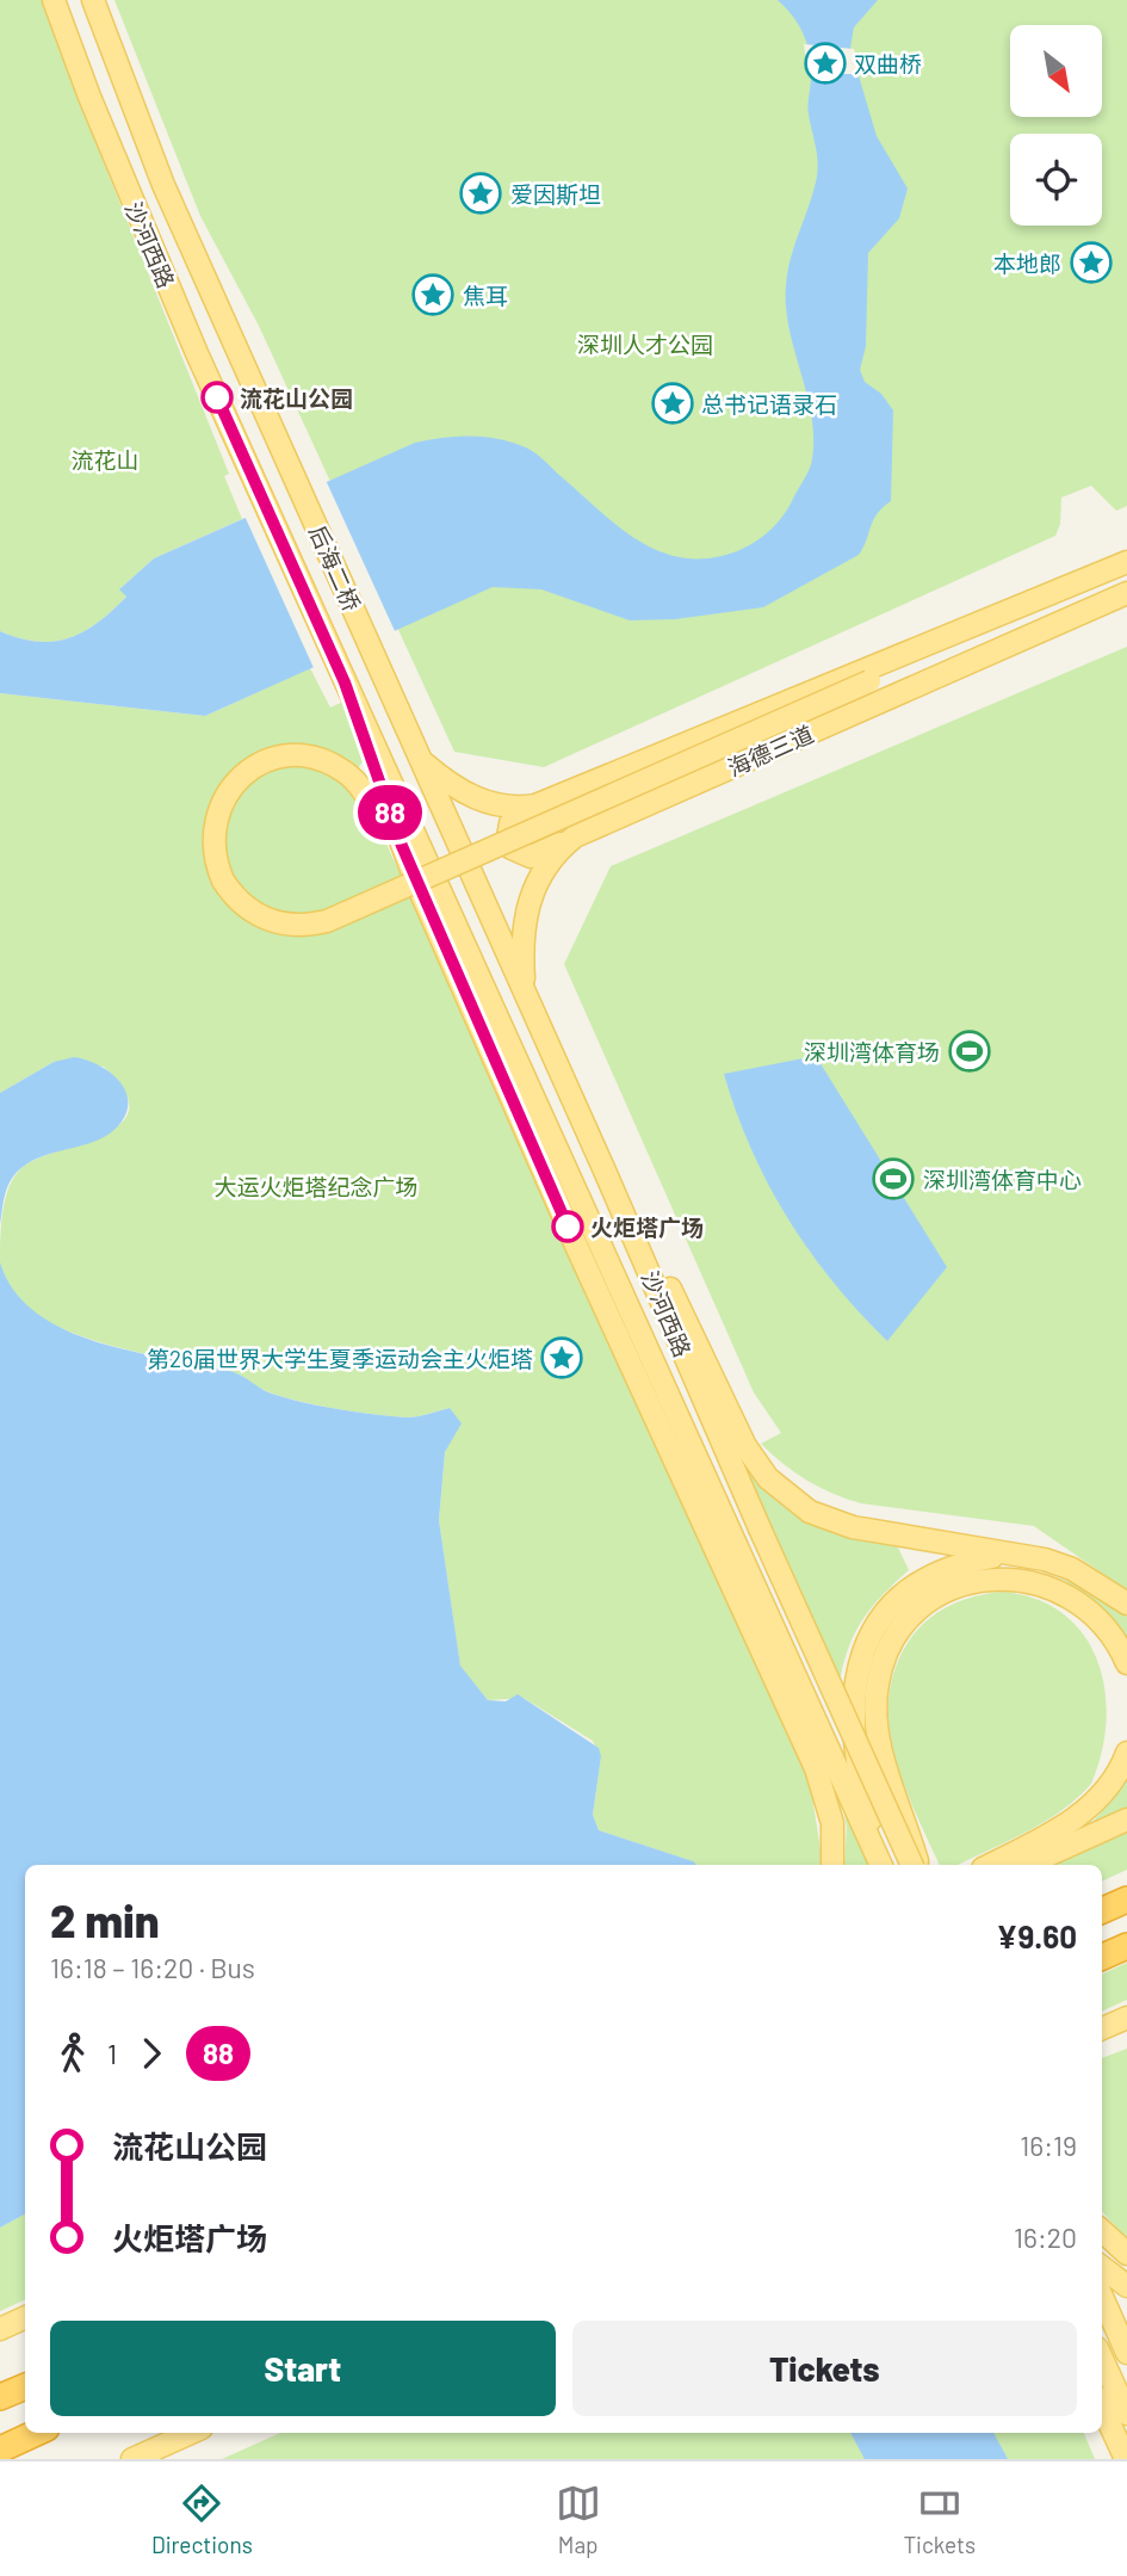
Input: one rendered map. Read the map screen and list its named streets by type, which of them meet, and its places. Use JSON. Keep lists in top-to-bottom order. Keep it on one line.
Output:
{"streets":{"main road":["沙河西路","后海二桥","海德三道"]},"crossings":[["沙河西路","后海二桥"],["沙河西路","海德三道"]],"parks":["深圳人才公园","流花山","大运火炬塔纪念广场"],"places":{"place":["双曲桥","爱因斯坦","本地郎","焦耳","总书记语录石","第26届世界大学生夏季运动会主火炬塔"],"other":["流花山公园","火炬塔广场"],"sports":["深圳湾体育场","深圳湾体育中心"]},"lines":["bus line 88"],"north":"bottom right","page":{"on_map":"88","heading":["2 min","16:18 – 16:20 · Bus","¥9.60"],"legs":["1","88"],"list":[{"name":"流花山公园","value":"16:19"},{"name":"火炬塔广场","value":"16:20"}],"buttons":["Start","Tickets"],"tabs":["Directions","Map","Tickets"]}}
